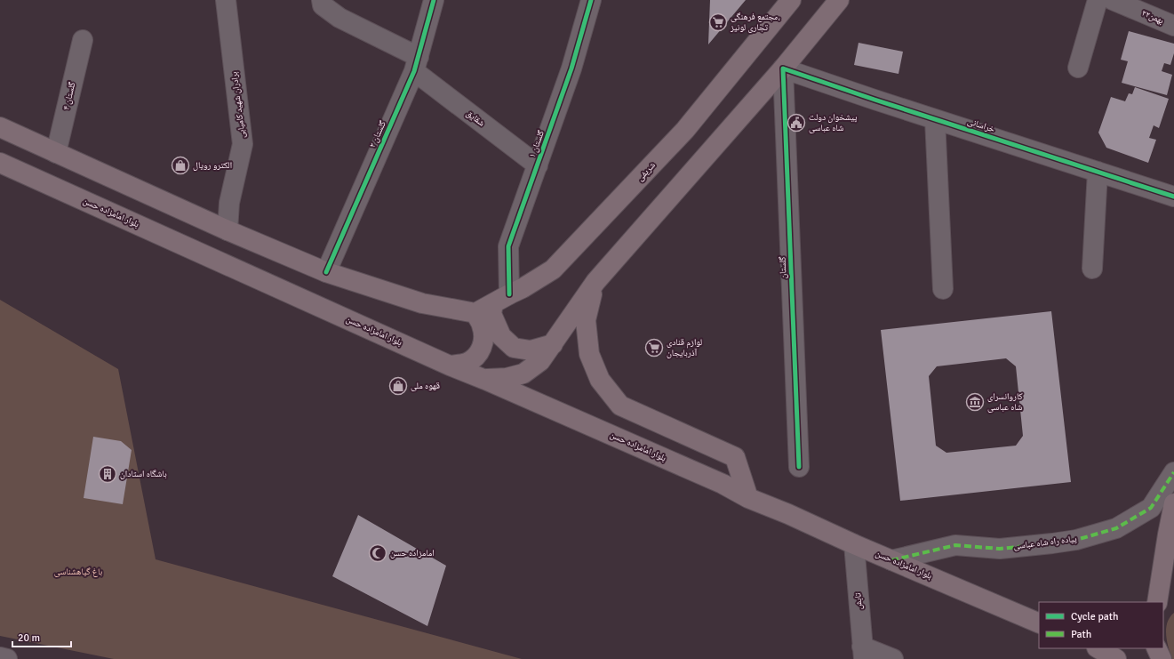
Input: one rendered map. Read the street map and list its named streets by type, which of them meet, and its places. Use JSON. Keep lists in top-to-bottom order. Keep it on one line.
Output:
{"streets":{"main road":["شریفی","بلوار امامزاده حسن"],"street":["۲۲بهمن","گلستان ۴","برادران شهید کامیابی","شقایق","خراسانی","گلستان ۲","گلستان ۱","گلستان","پیاده راه شاه عباسی","تابش"]},"crossings":[["شقایق","گلستان ۲"],["شقایق","گلستان ۱"],["خراسانی","گلستان"],["گلستان ۱","شریفی"],["بلوار امامزاده حسن","پیاده راه شاه عباسی"],["بلوار امامزاده حسن","تابش"]],"parks":["باغ گیاهشناسی"],"places":{"supermarket":["مجتمع فرهنگی، تجاری لونیز","لوازم قنادی آذربایجان"],"public building":["پیشخوان دولت شاه عباسی"],"shop":["الکترو رویال","قهوه ملی"],"museum":["کاروانسرای شاه عباسی"],"building":["باشگاه استادان"],"mosque":["امامزاده حسن"]},"legend":["Cycle path","Path"],"scale_bar":"20 m"}
